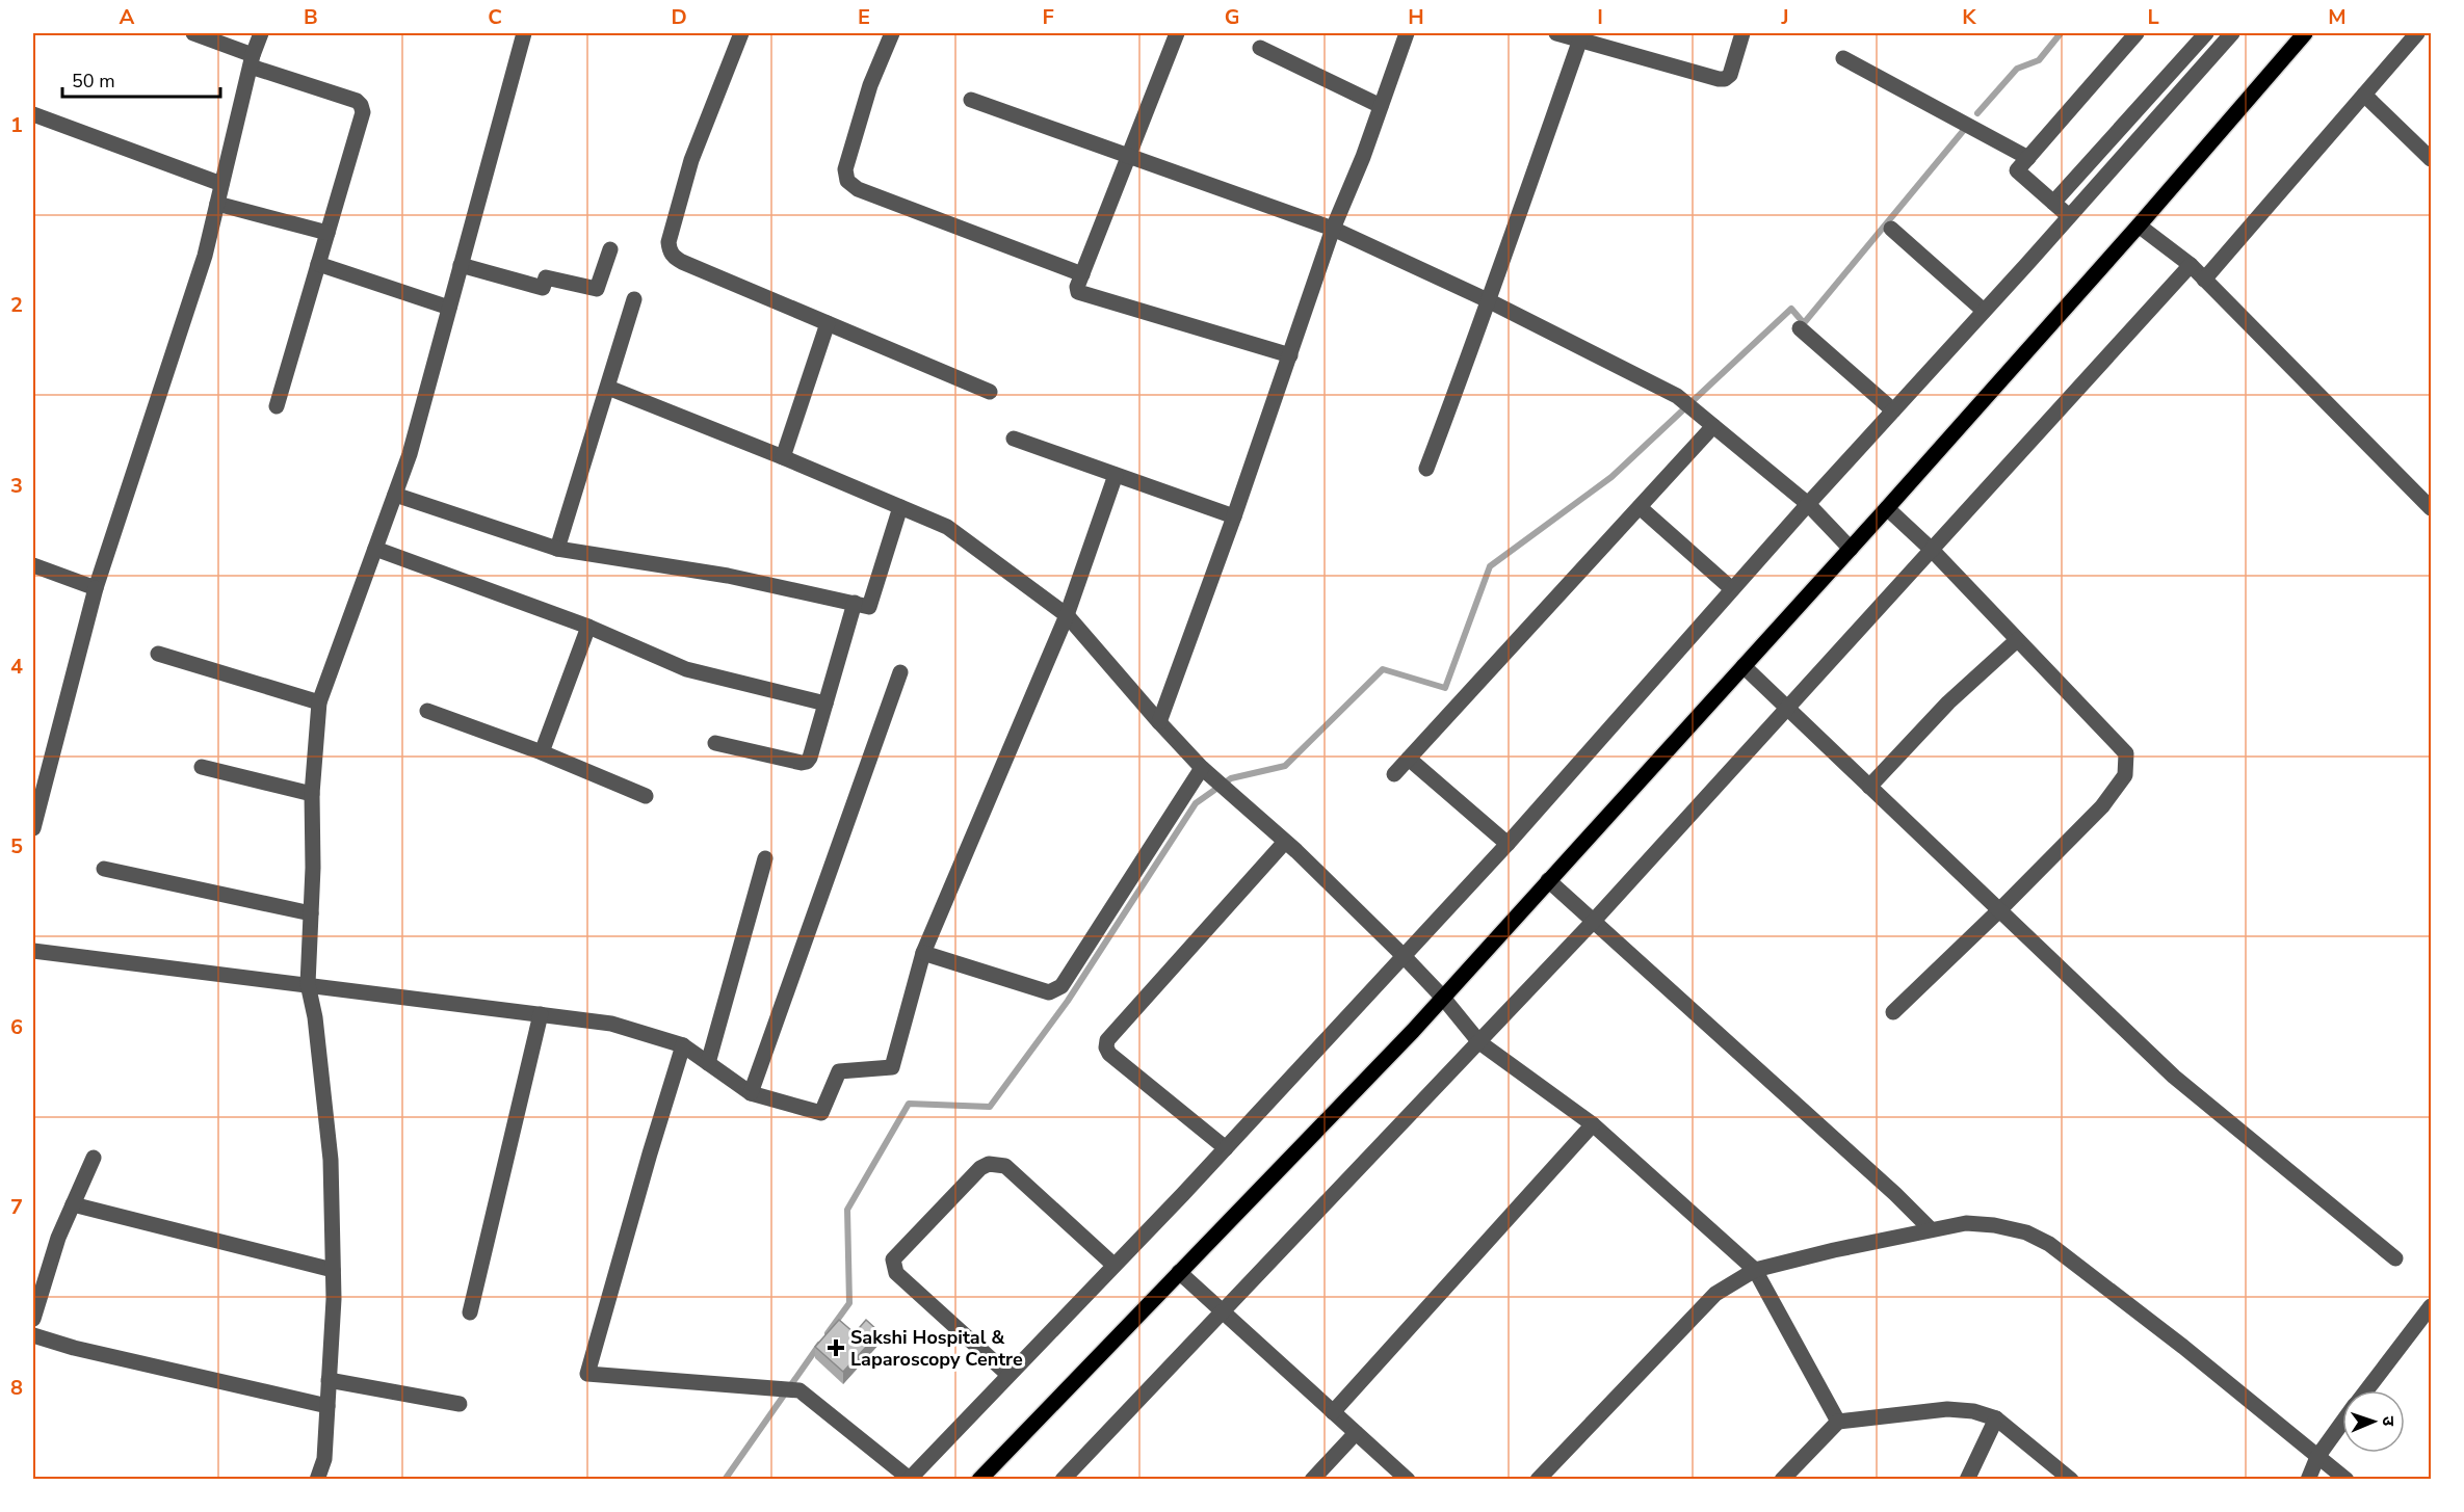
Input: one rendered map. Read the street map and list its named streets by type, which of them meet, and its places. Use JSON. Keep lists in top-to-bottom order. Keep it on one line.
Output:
{"places":{"health":["Sakshi Hospital & Laparoscopy Centre"]},"scale_bar":"50 m","north":"right","grid":{"columns":["A","B","C","D","E","F","G","H","I","J","K","L","M"],"rows":["1","2","3","4","5","6","7","8"]}}
